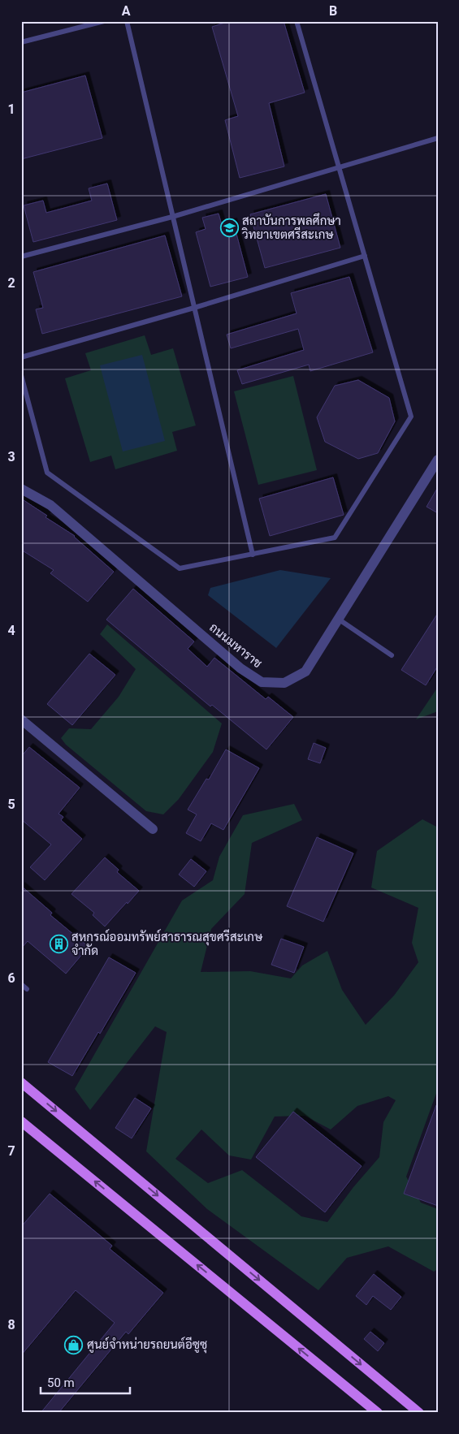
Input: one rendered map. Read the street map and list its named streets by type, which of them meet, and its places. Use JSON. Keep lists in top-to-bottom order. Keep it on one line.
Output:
{"streets":{"street":["ถนนมหาราช"]},"places":{"school or university":["สถาบันการพลศึกษา วิทยาเขตศรีสะเกษ"],"building":["สหกรณ์ออมทรัพย์สาธารณสุขศรีสะเกษ จำกัด"],"shop":["ศูนย์จำหน่ายรถยนต์อีซูซุ"]},"scale_bar":"50 m","grid":{"columns":["A","B"],"rows":["1","2","3","4","5","6","7","8"]}}
